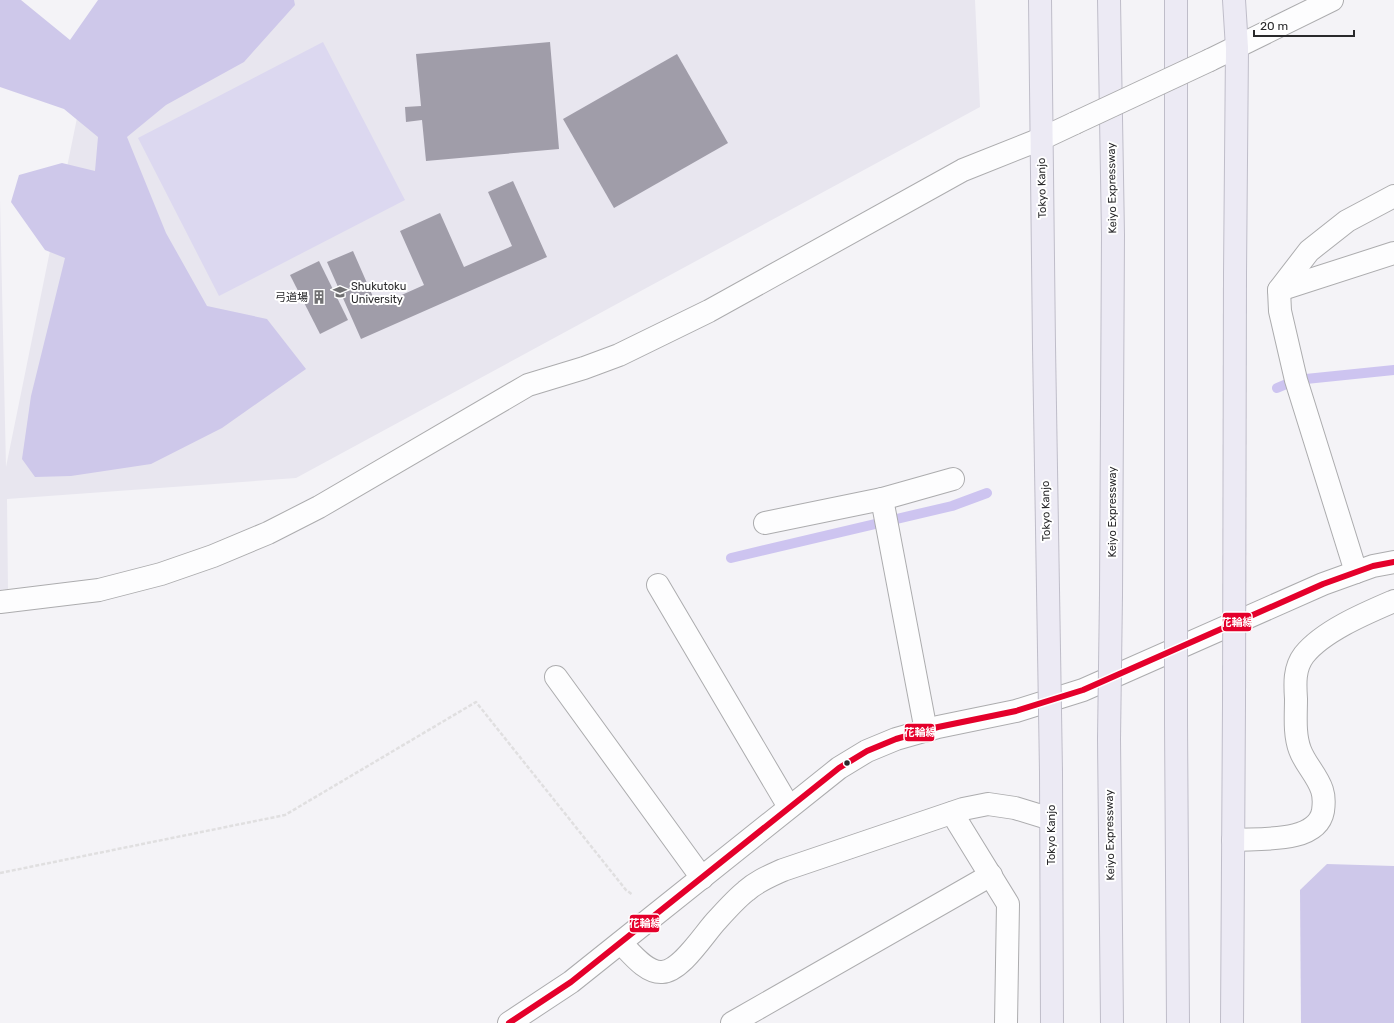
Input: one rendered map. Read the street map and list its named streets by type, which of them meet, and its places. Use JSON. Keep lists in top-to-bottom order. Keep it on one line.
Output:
{"streets":{"highway":["Tokyo Kanjo","Keiyo Expressway"]},"places":{"school or university":["Shukutoku University"],"building":["弓道場"]},"lines":["transit line 花輪線"],"scale_bar":"20 m"}
